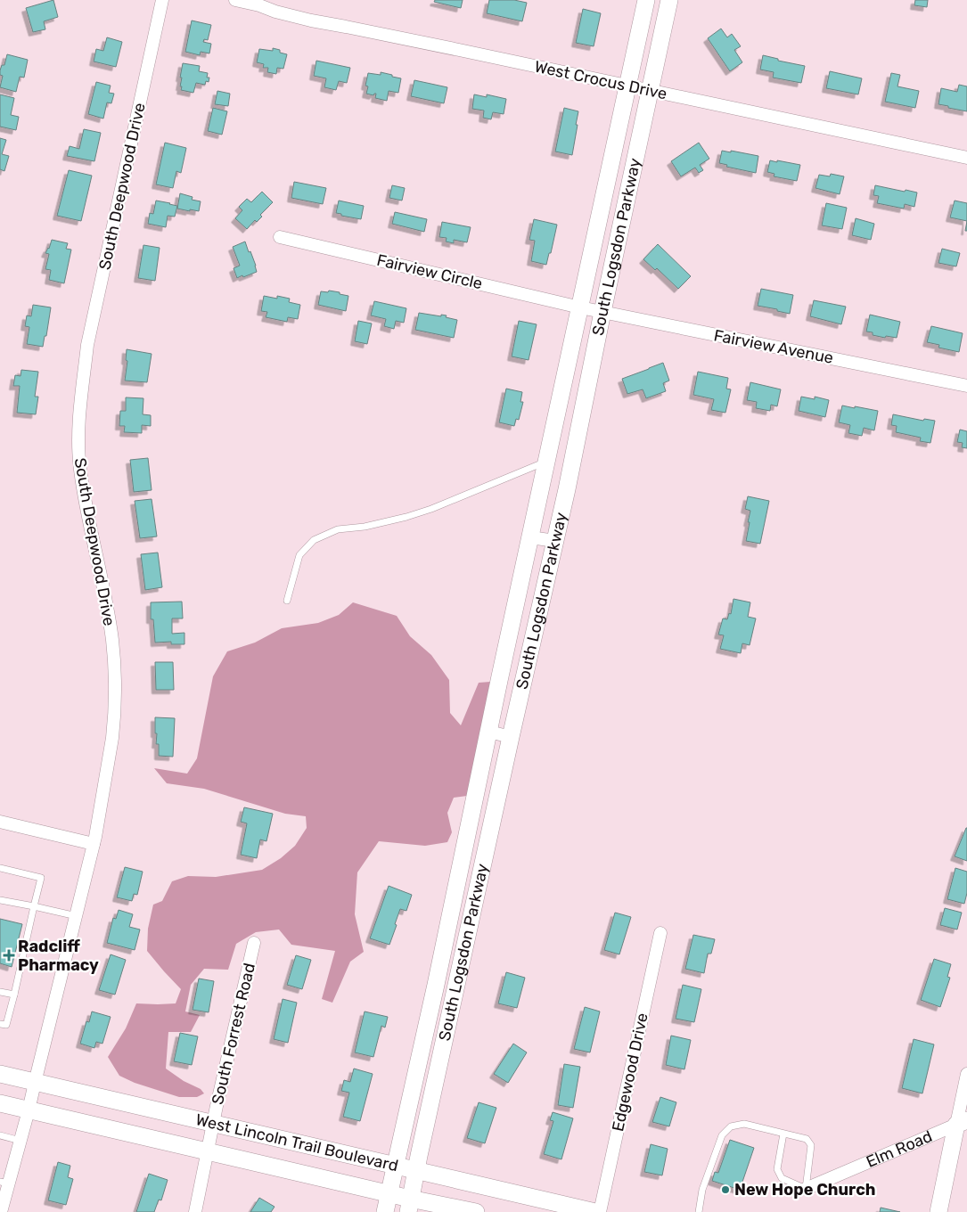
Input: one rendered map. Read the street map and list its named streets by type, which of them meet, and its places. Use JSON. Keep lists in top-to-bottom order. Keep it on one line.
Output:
{"streets":{"main road":["South Logsdon Parkway","West Lincoln Trail Boulevard"],"street":["West Crocus Drive","South Deepwood Drive","Fairview Circle","Fairview Avenue","South Forrest Road","Edgewood Drive","Elm Road"]},"crossings":[["West Crocus Drive","South Logsdon Parkway"],["South Deepwood Drive","West Lincoln Trail Boulevard"],["South Logsdon Parkway","Fairview Circle"],["South Logsdon Parkway","Fairview Avenue"],["South Logsdon Parkway","West Lincoln Trail Boulevard"],["Fairview Circle","Fairview Avenue"],["South Forrest Road","West Lincoln Trail Boulevard"]],"places":{"health":["Radcliff Pharmacy"],"other":["New Hope Church"]}}
